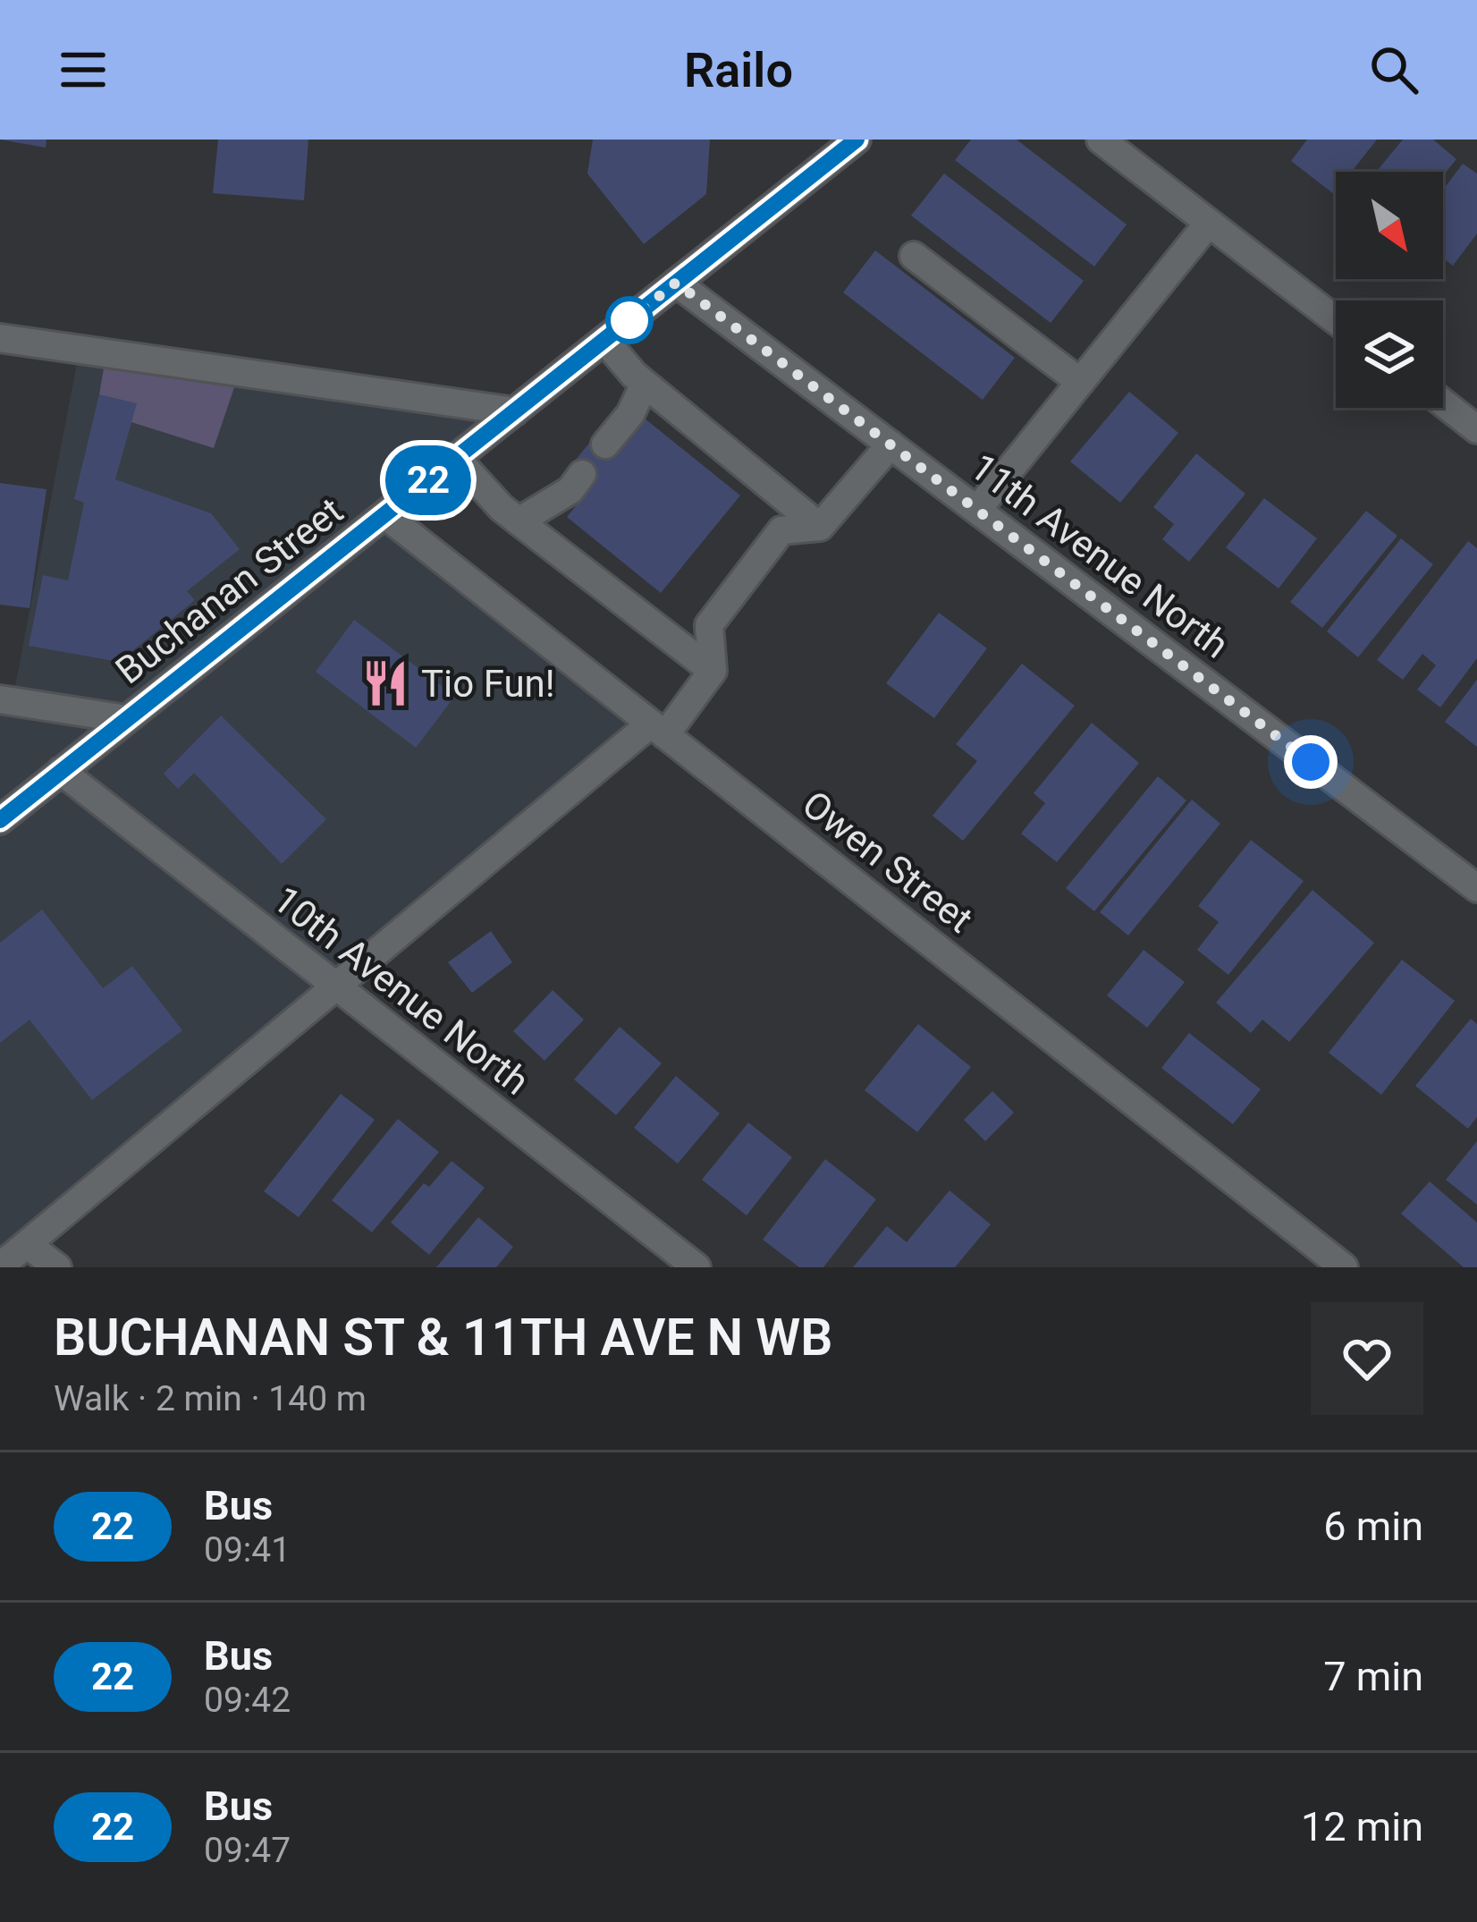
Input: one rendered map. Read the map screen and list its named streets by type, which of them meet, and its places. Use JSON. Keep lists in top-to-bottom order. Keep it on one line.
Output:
{"streets":{"street":["11th Avenue North","Buchanan Street","Owen Street","10th Avenue North"]},"crossings":[["11th Avenue North","Buchanan Street"],["Buchanan Street","Owen Street"],["Buchanan Street","10th Avenue North"]],"places":{"restaurant":["Tio Fun!"]},"lines":["bus line 22"],"north":"bottom right","page":{"header":"Railo","on_map":"22","heading":["BUCHANAN ST & 11TH AVE N WB","Walk · 2 min · 140 m"],"list":[{"mark":"22","name":"Bus","note":"09:41","value":"6 min"},{"mark":"22","name":"Bus","note":"09:42","value":"7 min"},{"mark":"22","name":"Bus","note":"09:47","value":"12 min"}]}}
